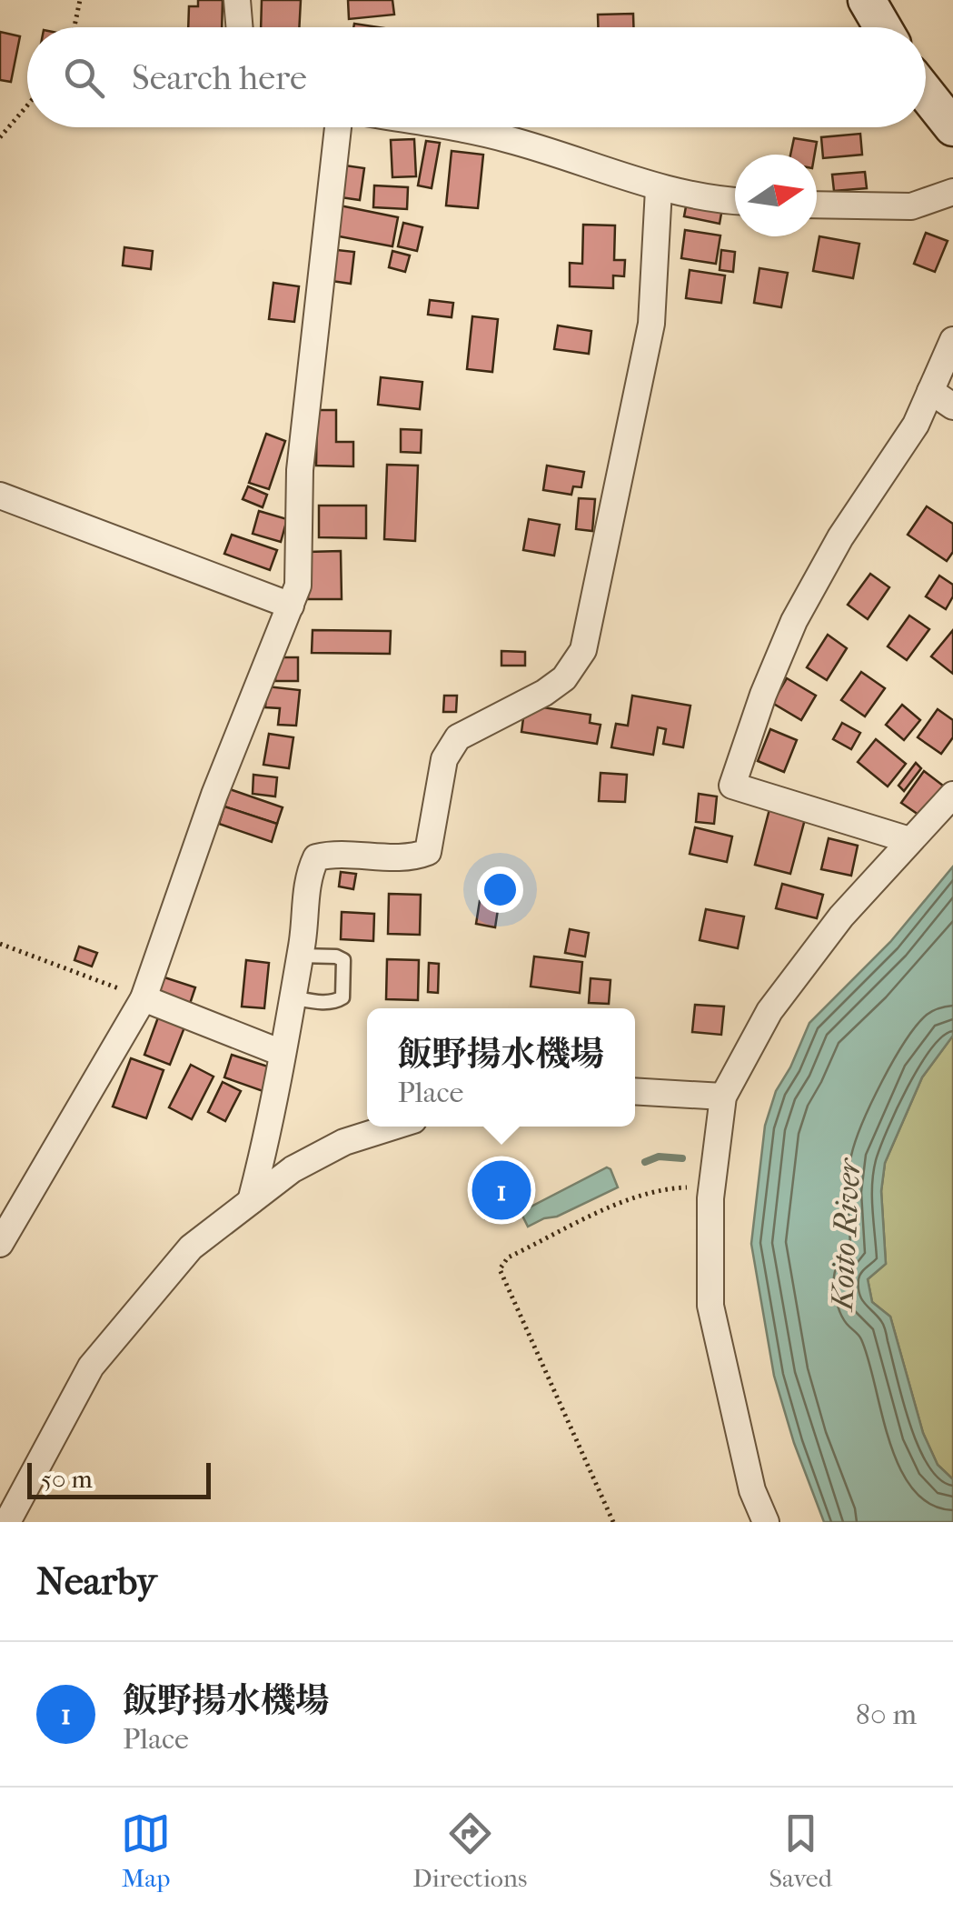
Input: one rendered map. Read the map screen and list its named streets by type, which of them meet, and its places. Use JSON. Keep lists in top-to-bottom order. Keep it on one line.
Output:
{"water":["Koito River"],"scale_bar":"50 m","north":"right","page":{"search":"Search here","popup":["飯野揚水機場","Place"],"pins":"1","scale":"50 m","heading":"Nearby","list":[{"mark":"1","name":"飯野揚水機場","note":"Place","value":"80 m"}],"nav":["Map","Directions","Saved"]}}
